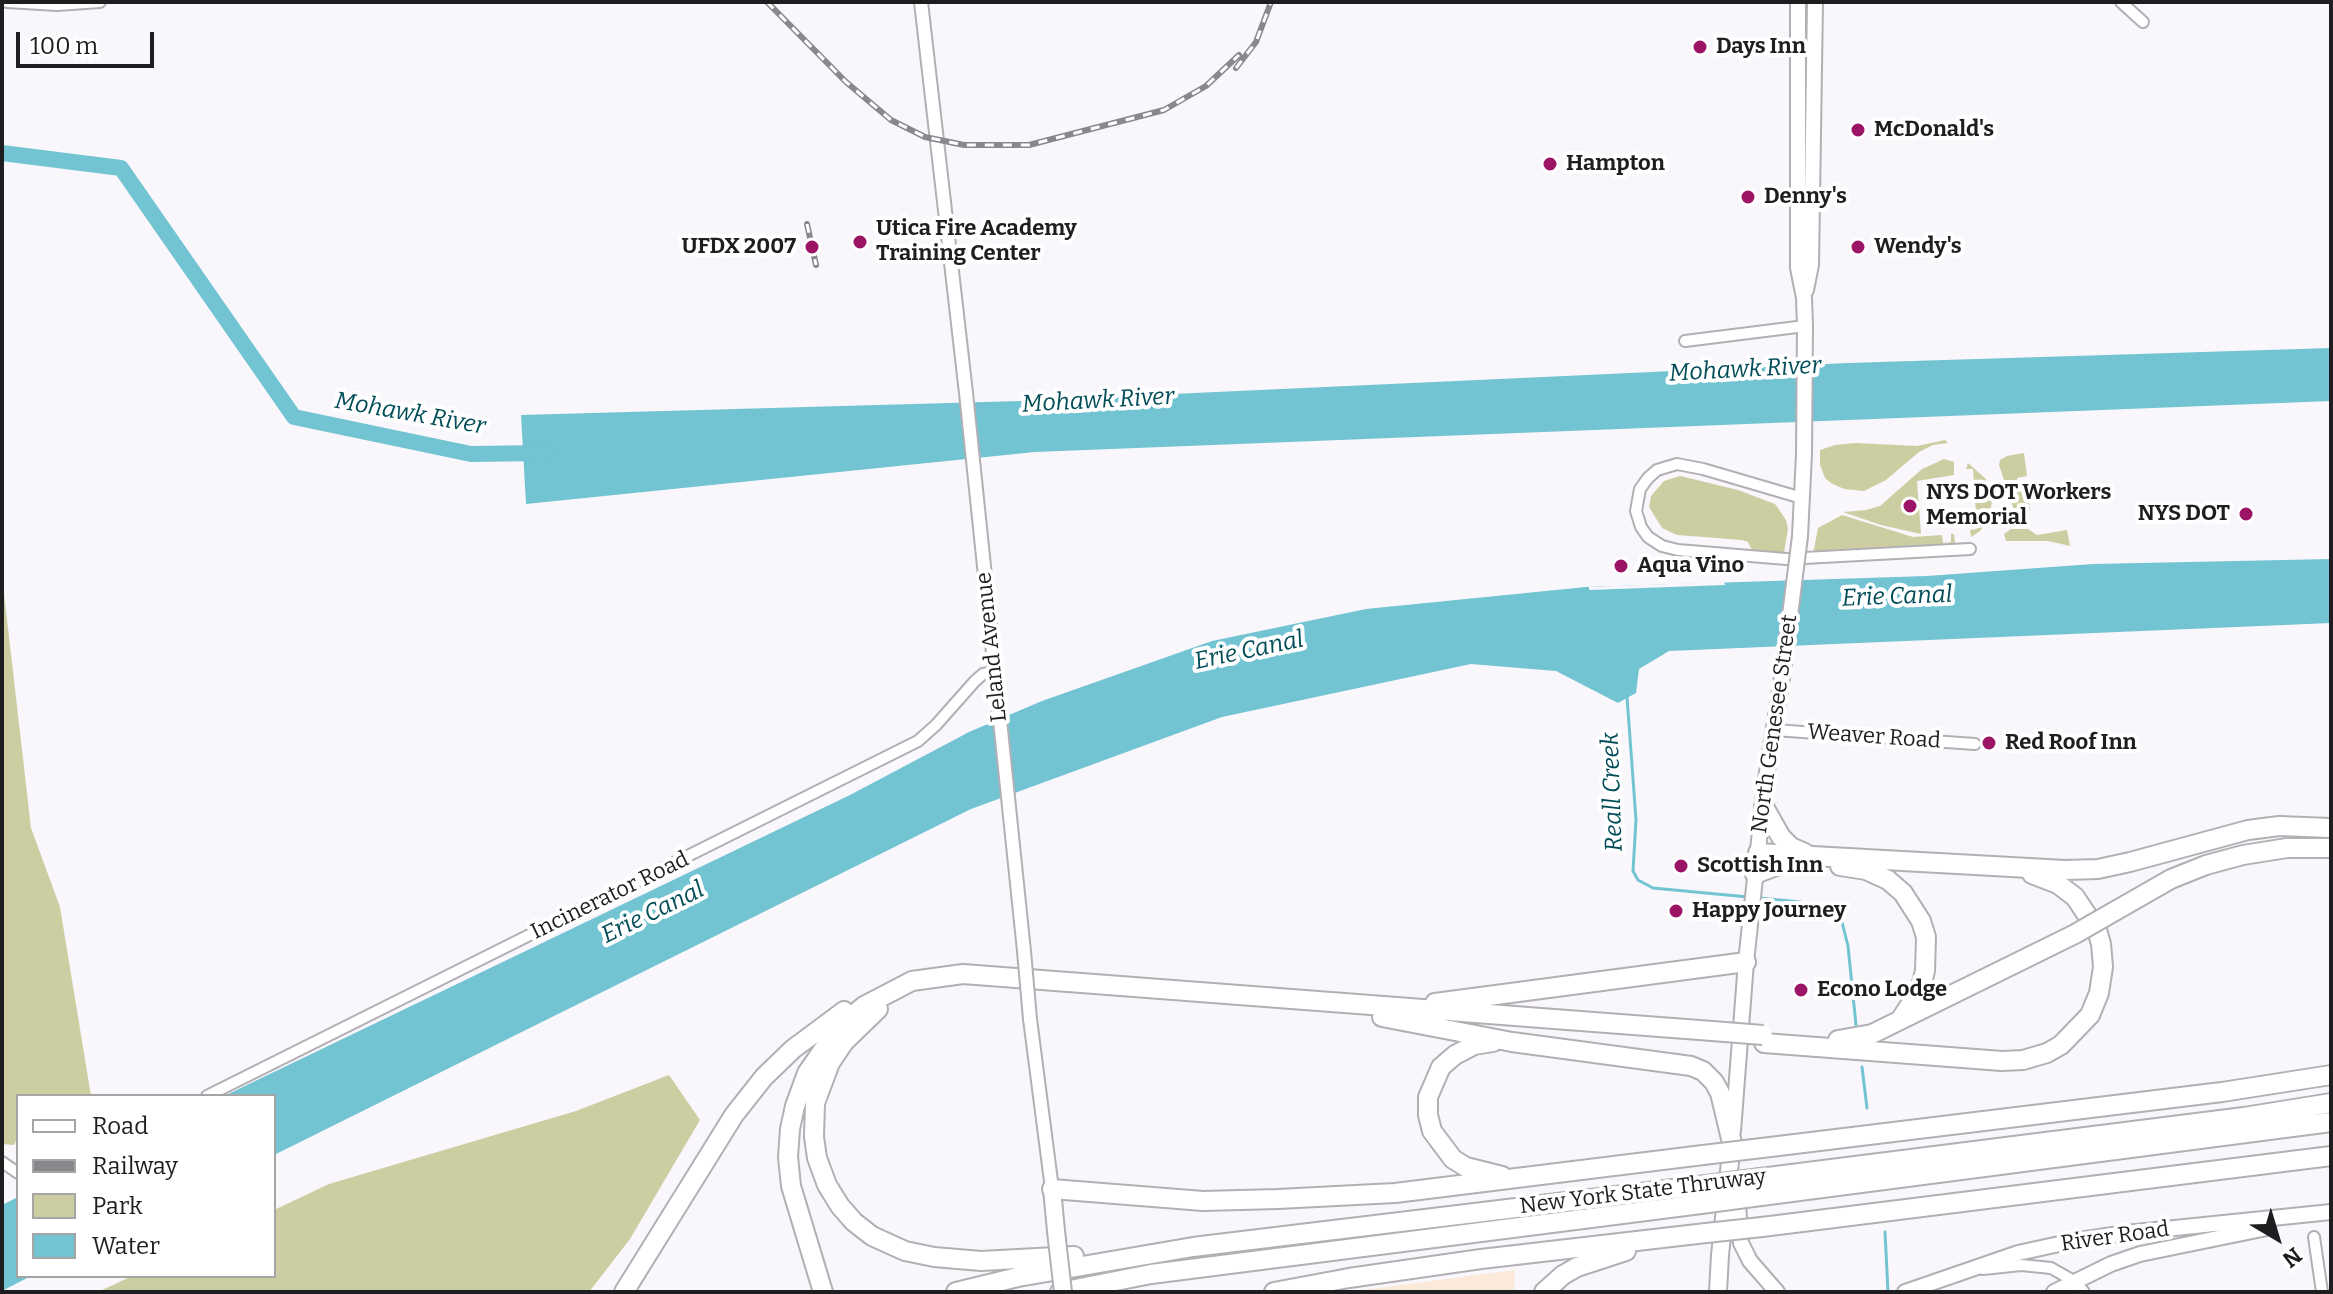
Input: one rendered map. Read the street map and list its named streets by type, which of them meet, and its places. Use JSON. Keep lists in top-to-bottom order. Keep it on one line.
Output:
{"streets":{"highway":["New York State Thruway"],"main road":["Leland Avenue","North Genesee Street","River Road"],"street":["Weaver Road","Incinerator Road"]},"crossings":[["Leland Avenue","Incinerator Road"],["Leland Avenue","New York State Thruway"],["North Genesee Street","Weaver Road"]],"water":["Mohawk River","Erie Canal","Reall Creek"],"places":["Days Inn","McDonald's","Hampton","Denny's","Utica Fire Academy Training Center","UFDX 2007","Wendy's","NYS DOT Workers Memorial","NYS DOT","Aqua Vino","Red Roof Inn","Scottish Inn","Happy Journey","Econo Lodge"],"legend":["Road","Railway","Park","Water"],"scale_bar":"100 m","north":"bottom right"}
